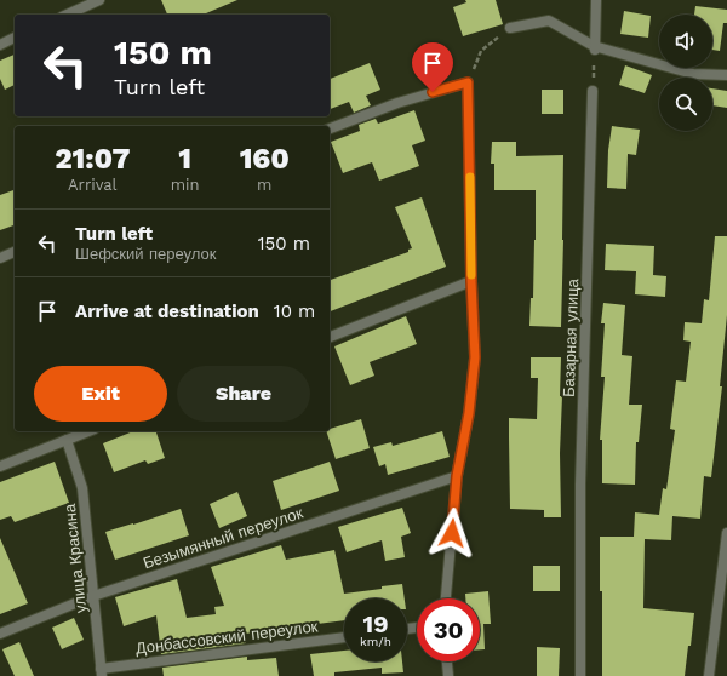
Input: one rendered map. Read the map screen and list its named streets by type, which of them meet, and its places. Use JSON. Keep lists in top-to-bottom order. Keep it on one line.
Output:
{"streets":{"street":["Базарная улица","Безымянный переулок","улица Красина","Донбассовский переулок"]},"crossings":[["Безымянный переулок","улица Красина"],["улица Красина","Донбассовский переулок"]],"page":{"turn":["150 m","Turn left"],"eta":["21:07","Arrival","1","min","160","m"],"list":[{"name":"Turn left","note":"Шефский переулок","value":"150 m"},{"name":"Arrive at destination","value":"10 m"}],"buttons":["Exit","Share"],"speed":"19 km/h","limit":"30"}}
